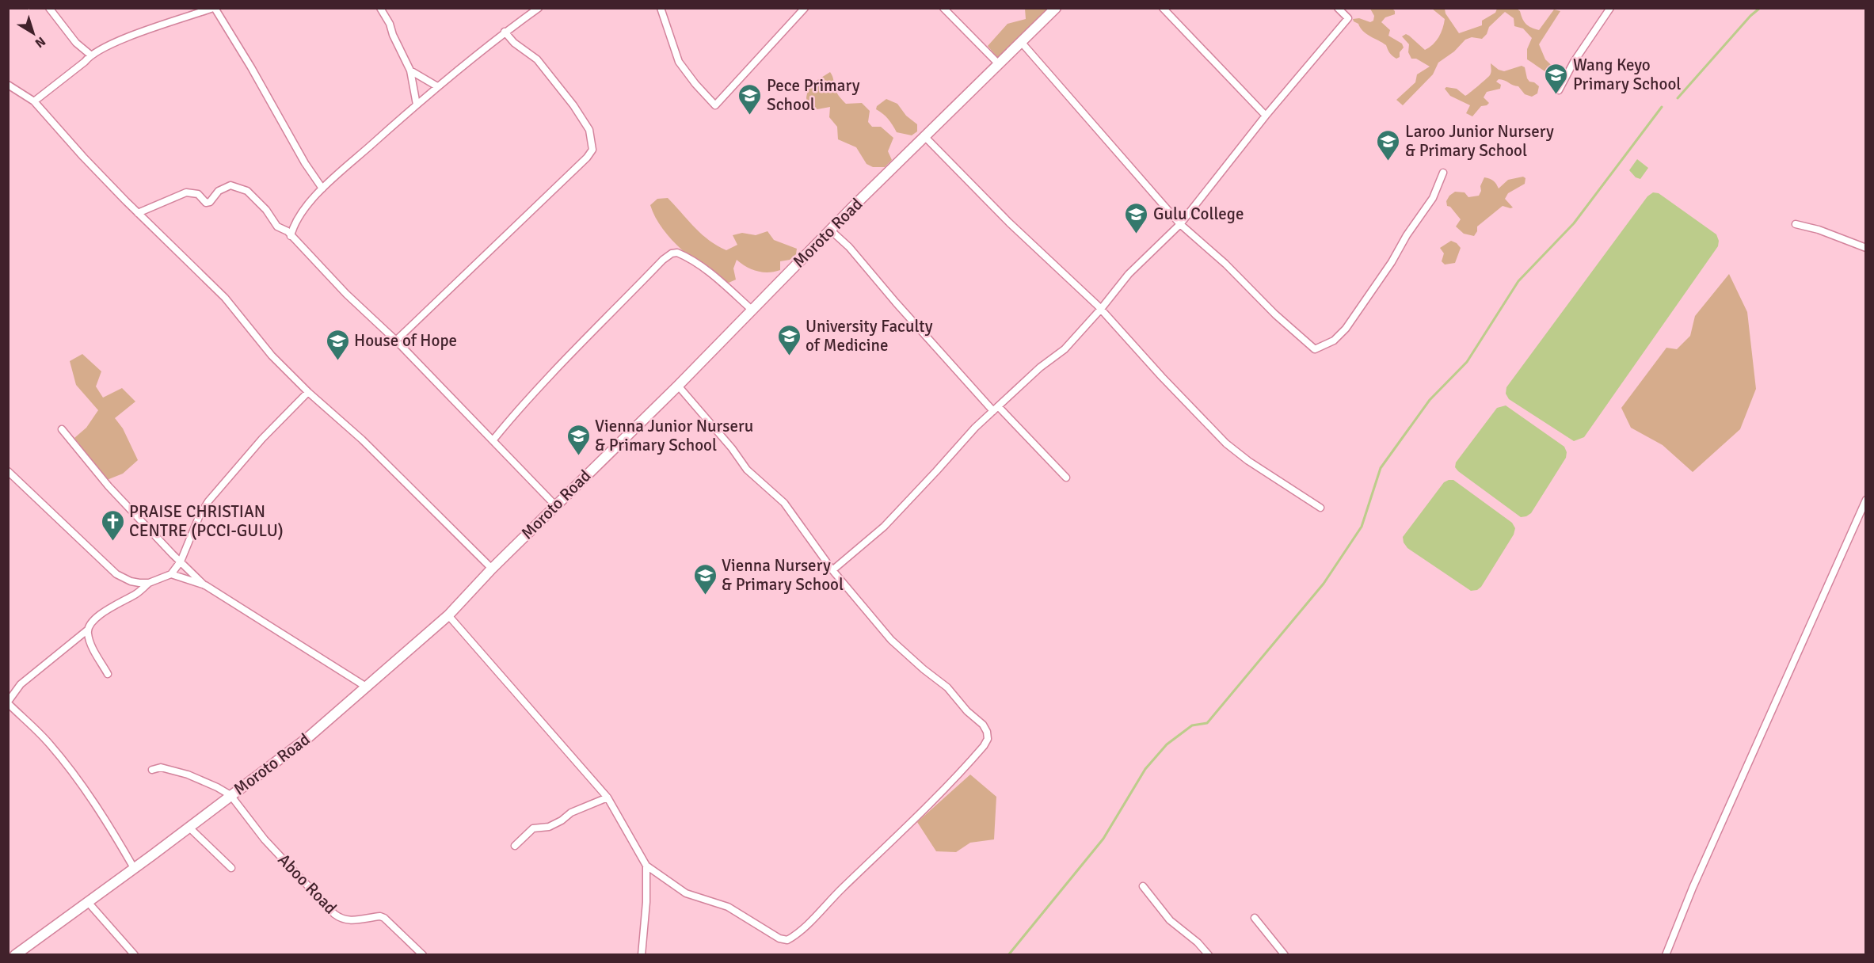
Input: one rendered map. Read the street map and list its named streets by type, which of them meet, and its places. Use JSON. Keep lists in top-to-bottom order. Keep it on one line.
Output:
{"streets":{"main road":["Moroto Road"],"street":["Aboo Road"]},"crossings":[["Moroto Road","Aboo Road"]],"places":{"school or university":["Wang Keyo Primary School","Pece Primary School","Laroo Junior Nursery & Primary School","Gulu College","University Faculty of Medicine","House of Hope","Vienna Junior Nurseru & Primary School","Vienna Nursery & Primary School"],"church":["PRAISE CHRISTIAN CENTRE (PCCI-GULU)"]},"north":"bottom right"}
